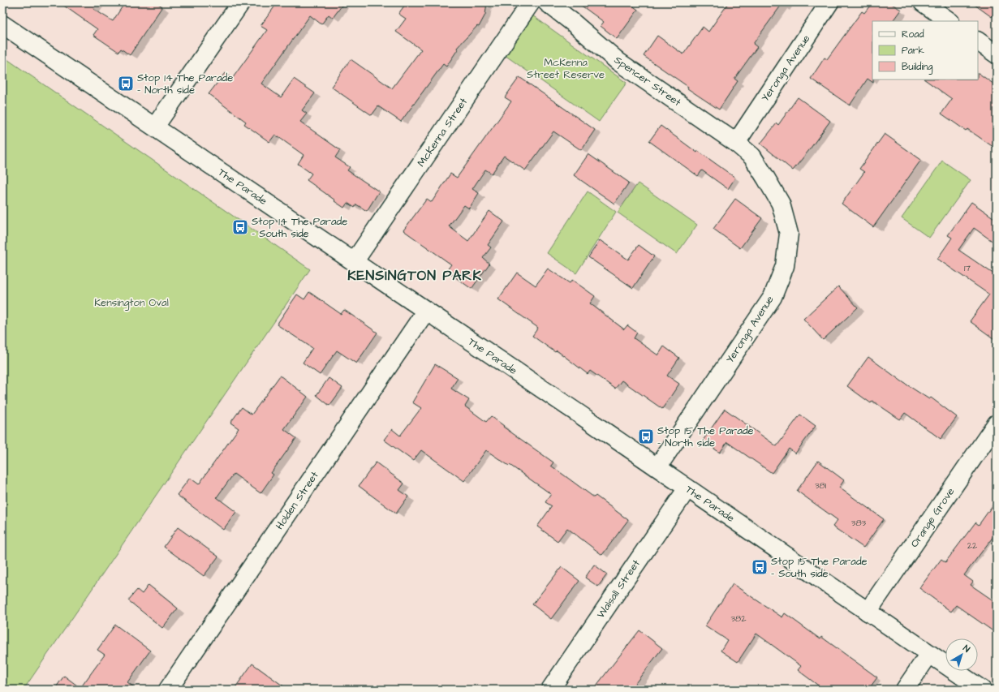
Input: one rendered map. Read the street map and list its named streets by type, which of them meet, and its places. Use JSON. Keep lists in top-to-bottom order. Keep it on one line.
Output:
{"streets":{"street":["Yeronga Avenue","Spencer Street","McKenna Street","The Parade","Holden Street","Orange Grove","Walsall Street"]},"crossings":[["Yeronga Avenue","Spencer Street"],["Yeronga Avenue","The Parade"],["McKenna Street","The Parade"],["The Parade","Holden Street"],["The Parade","Orange Grove"],["The Parade","Walsall Street"]],"districts":["KENSINGTON PARK"],"parks":["McKenna Street Reserve","Kensington Oval"],"places":{"bus stop":["Stop 14 The Parade - North side","Stop 14 The Parade - South side","Stop 15 The Parade - North side","Stop 15 The Parade - South side"]},"house_numbers":["17","381","383","22","382"],"legend":["Road","Park","Building"],"north":"top right"}
